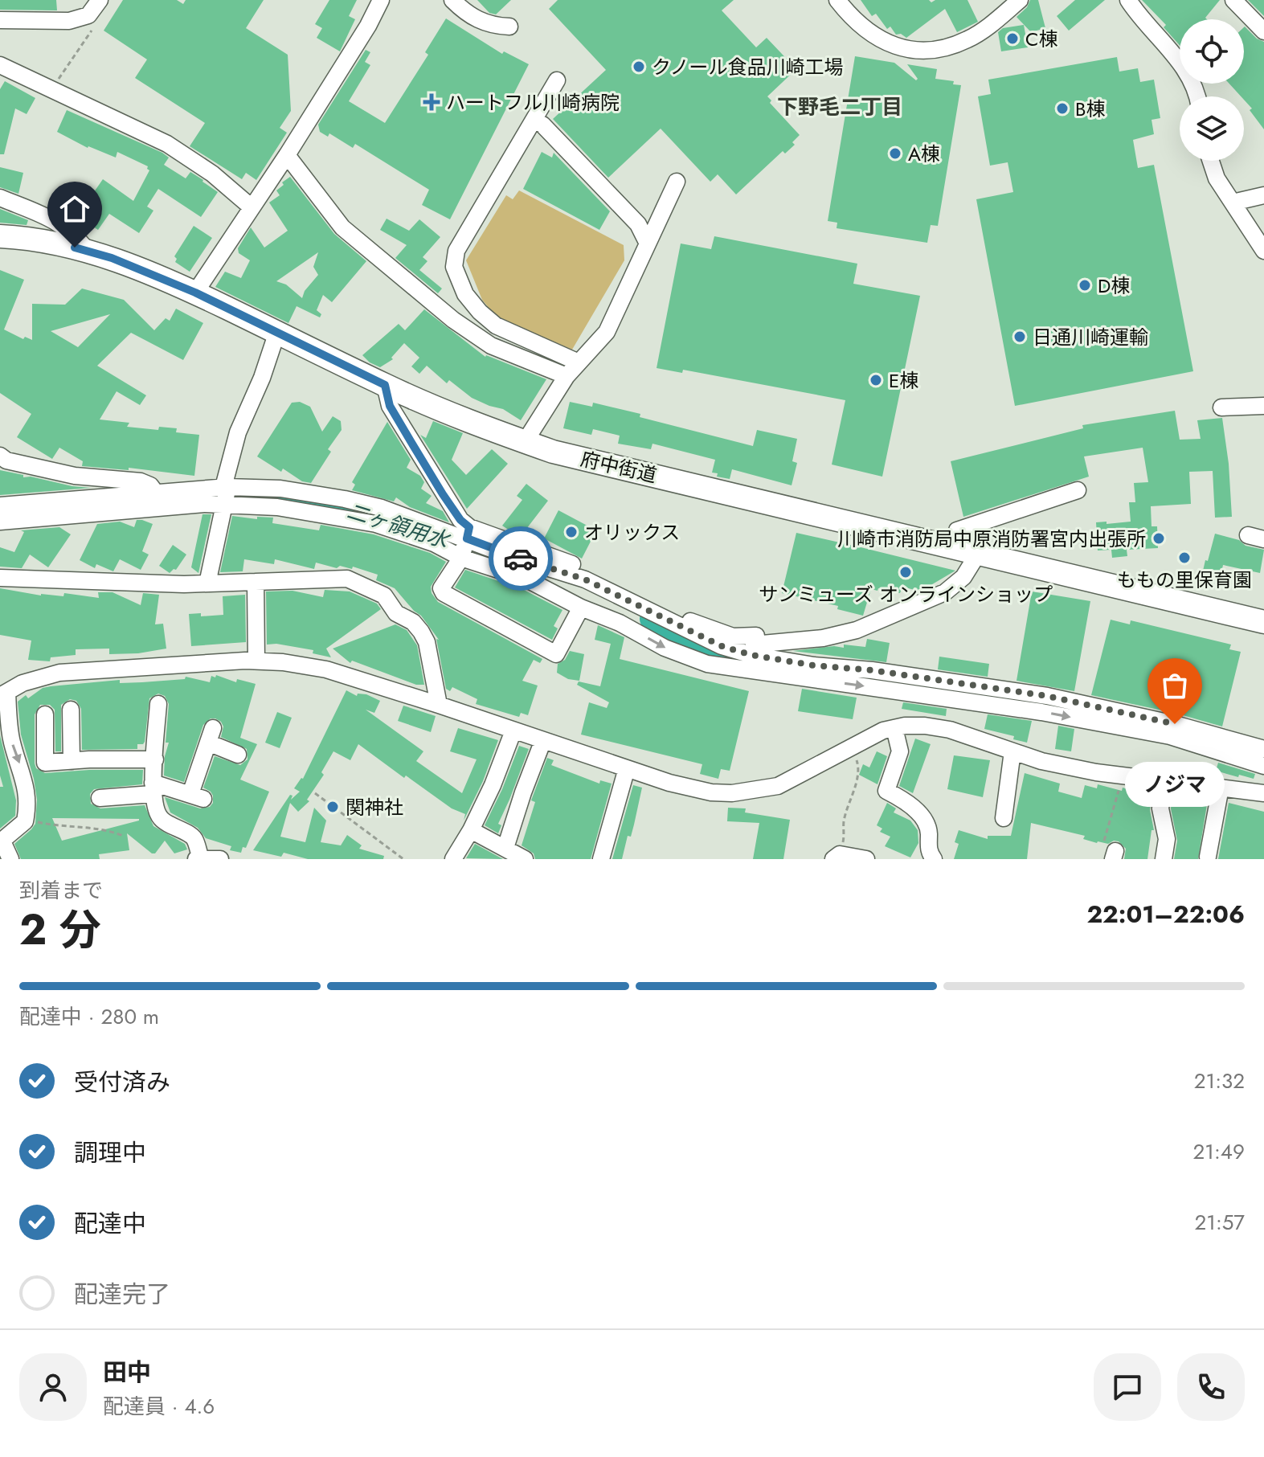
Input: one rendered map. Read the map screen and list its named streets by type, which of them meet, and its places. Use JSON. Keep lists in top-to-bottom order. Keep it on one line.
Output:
{"streets":{"highway":["府中街道"]},"districts":["下野毛二丁目"],"water":["二ヶ領用水"],"places":{"other":["C棟","クノール食品川崎工場","B棟","A棟","D棟","日通川崎運輸","E棟","オリックス","川崎市消防局中原消防署宮内出張所","ももの里保育園","サンミューズ オンラインショップ","ノジマ","関神社"],"health":["ハートフル川崎病院"]},"page":{"bubble":"ノジマ","heading":["2 分","到着まで","22:01–22:06"],"panel":["田中","配達員 · 4.6"],"bar":"配達中 · 280 m","list":[["受付済み","21:32"],["調理中","21:49"],["配達中","21:57"],"配達完了"]}}
